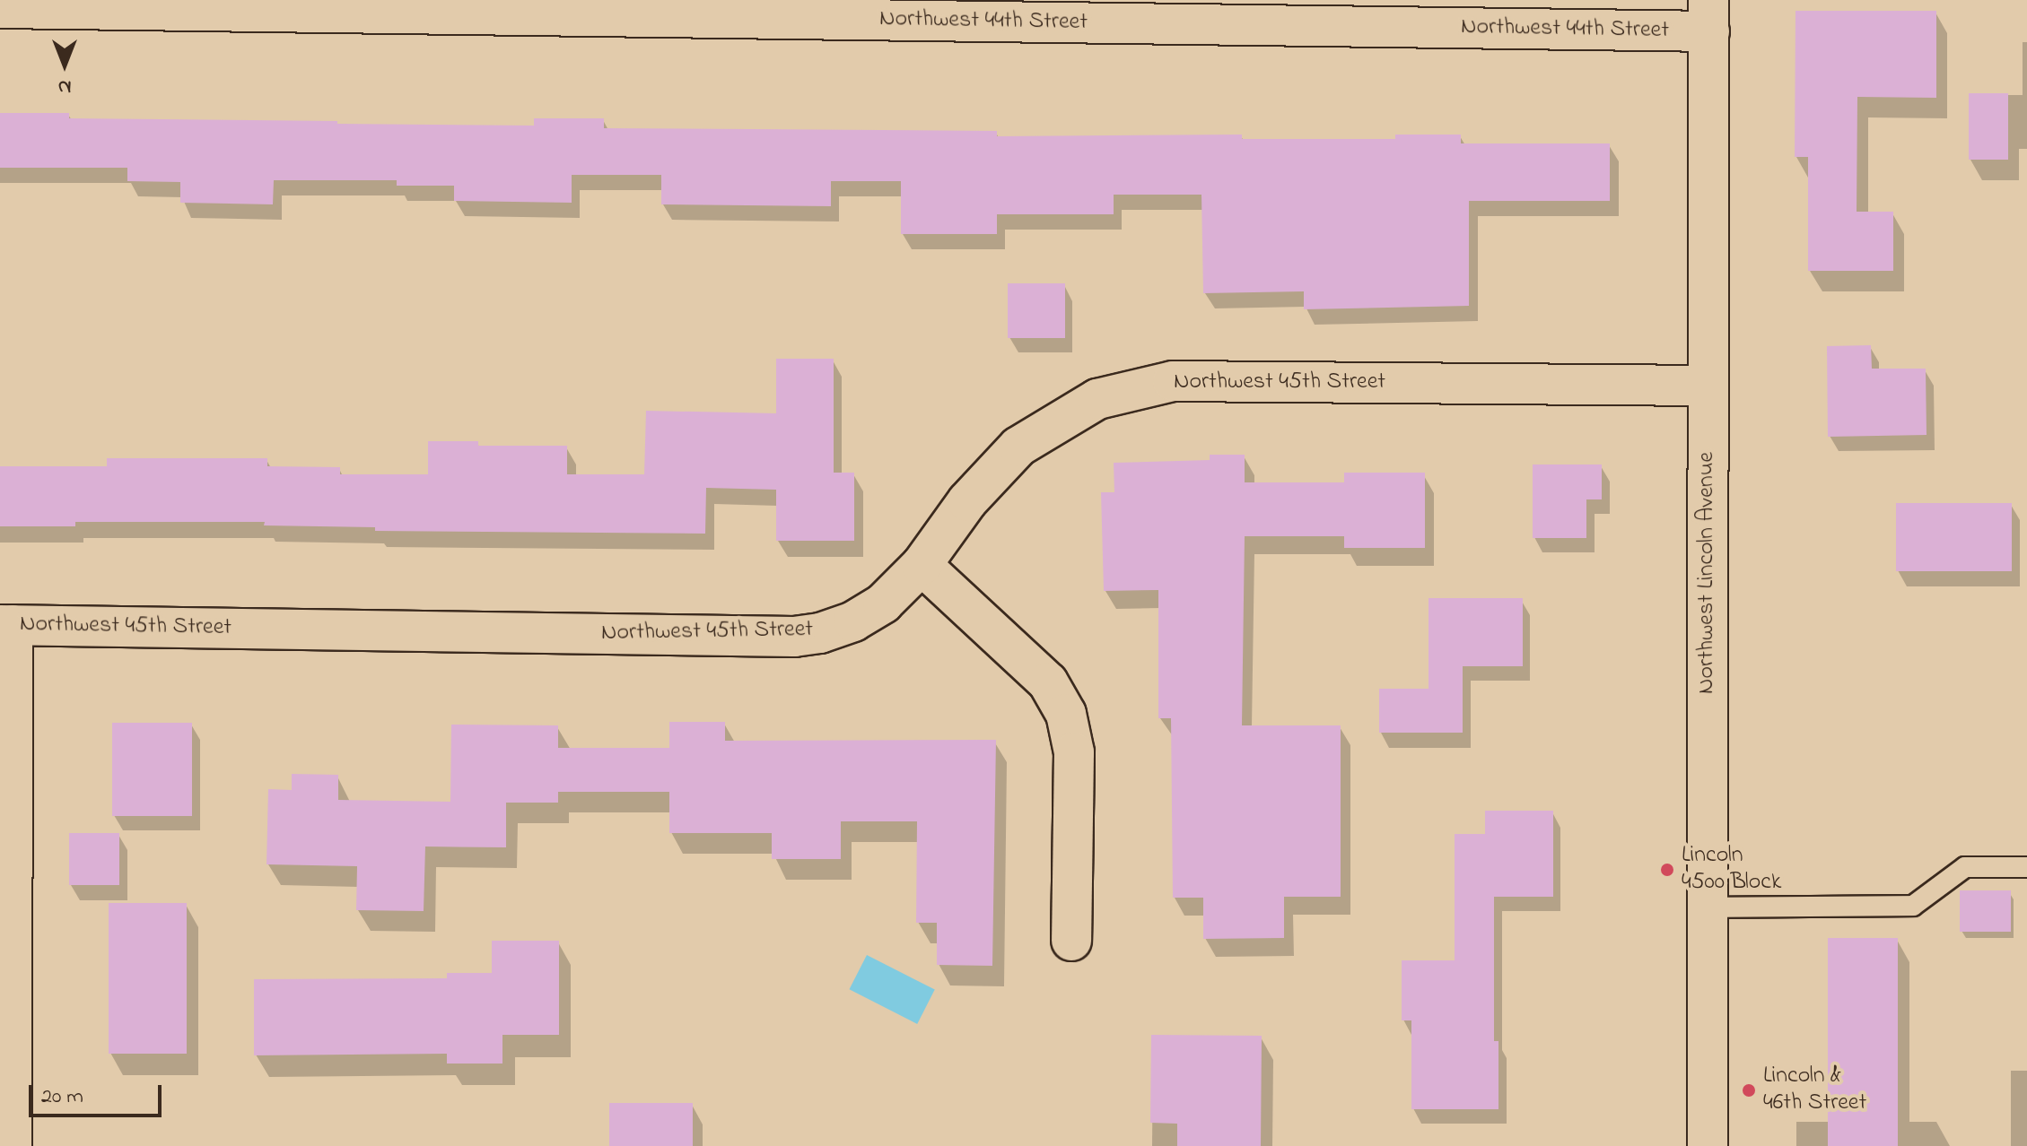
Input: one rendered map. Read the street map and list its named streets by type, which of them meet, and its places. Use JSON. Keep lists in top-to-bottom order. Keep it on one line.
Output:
{"streets":{"street":["Northwest 44th Street","Northwest 45th Street","Northwest Lincoln Avenue"]},"crossings":[["Northwest 44th Street","Northwest Lincoln Avenue"],["Northwest 45th Street","Northwest Lincoln Avenue"]],"places":["Lincoln 4500 Block","Lincoln & 46th Street"],"scale_bar":"20 m","north":"bottom"}
